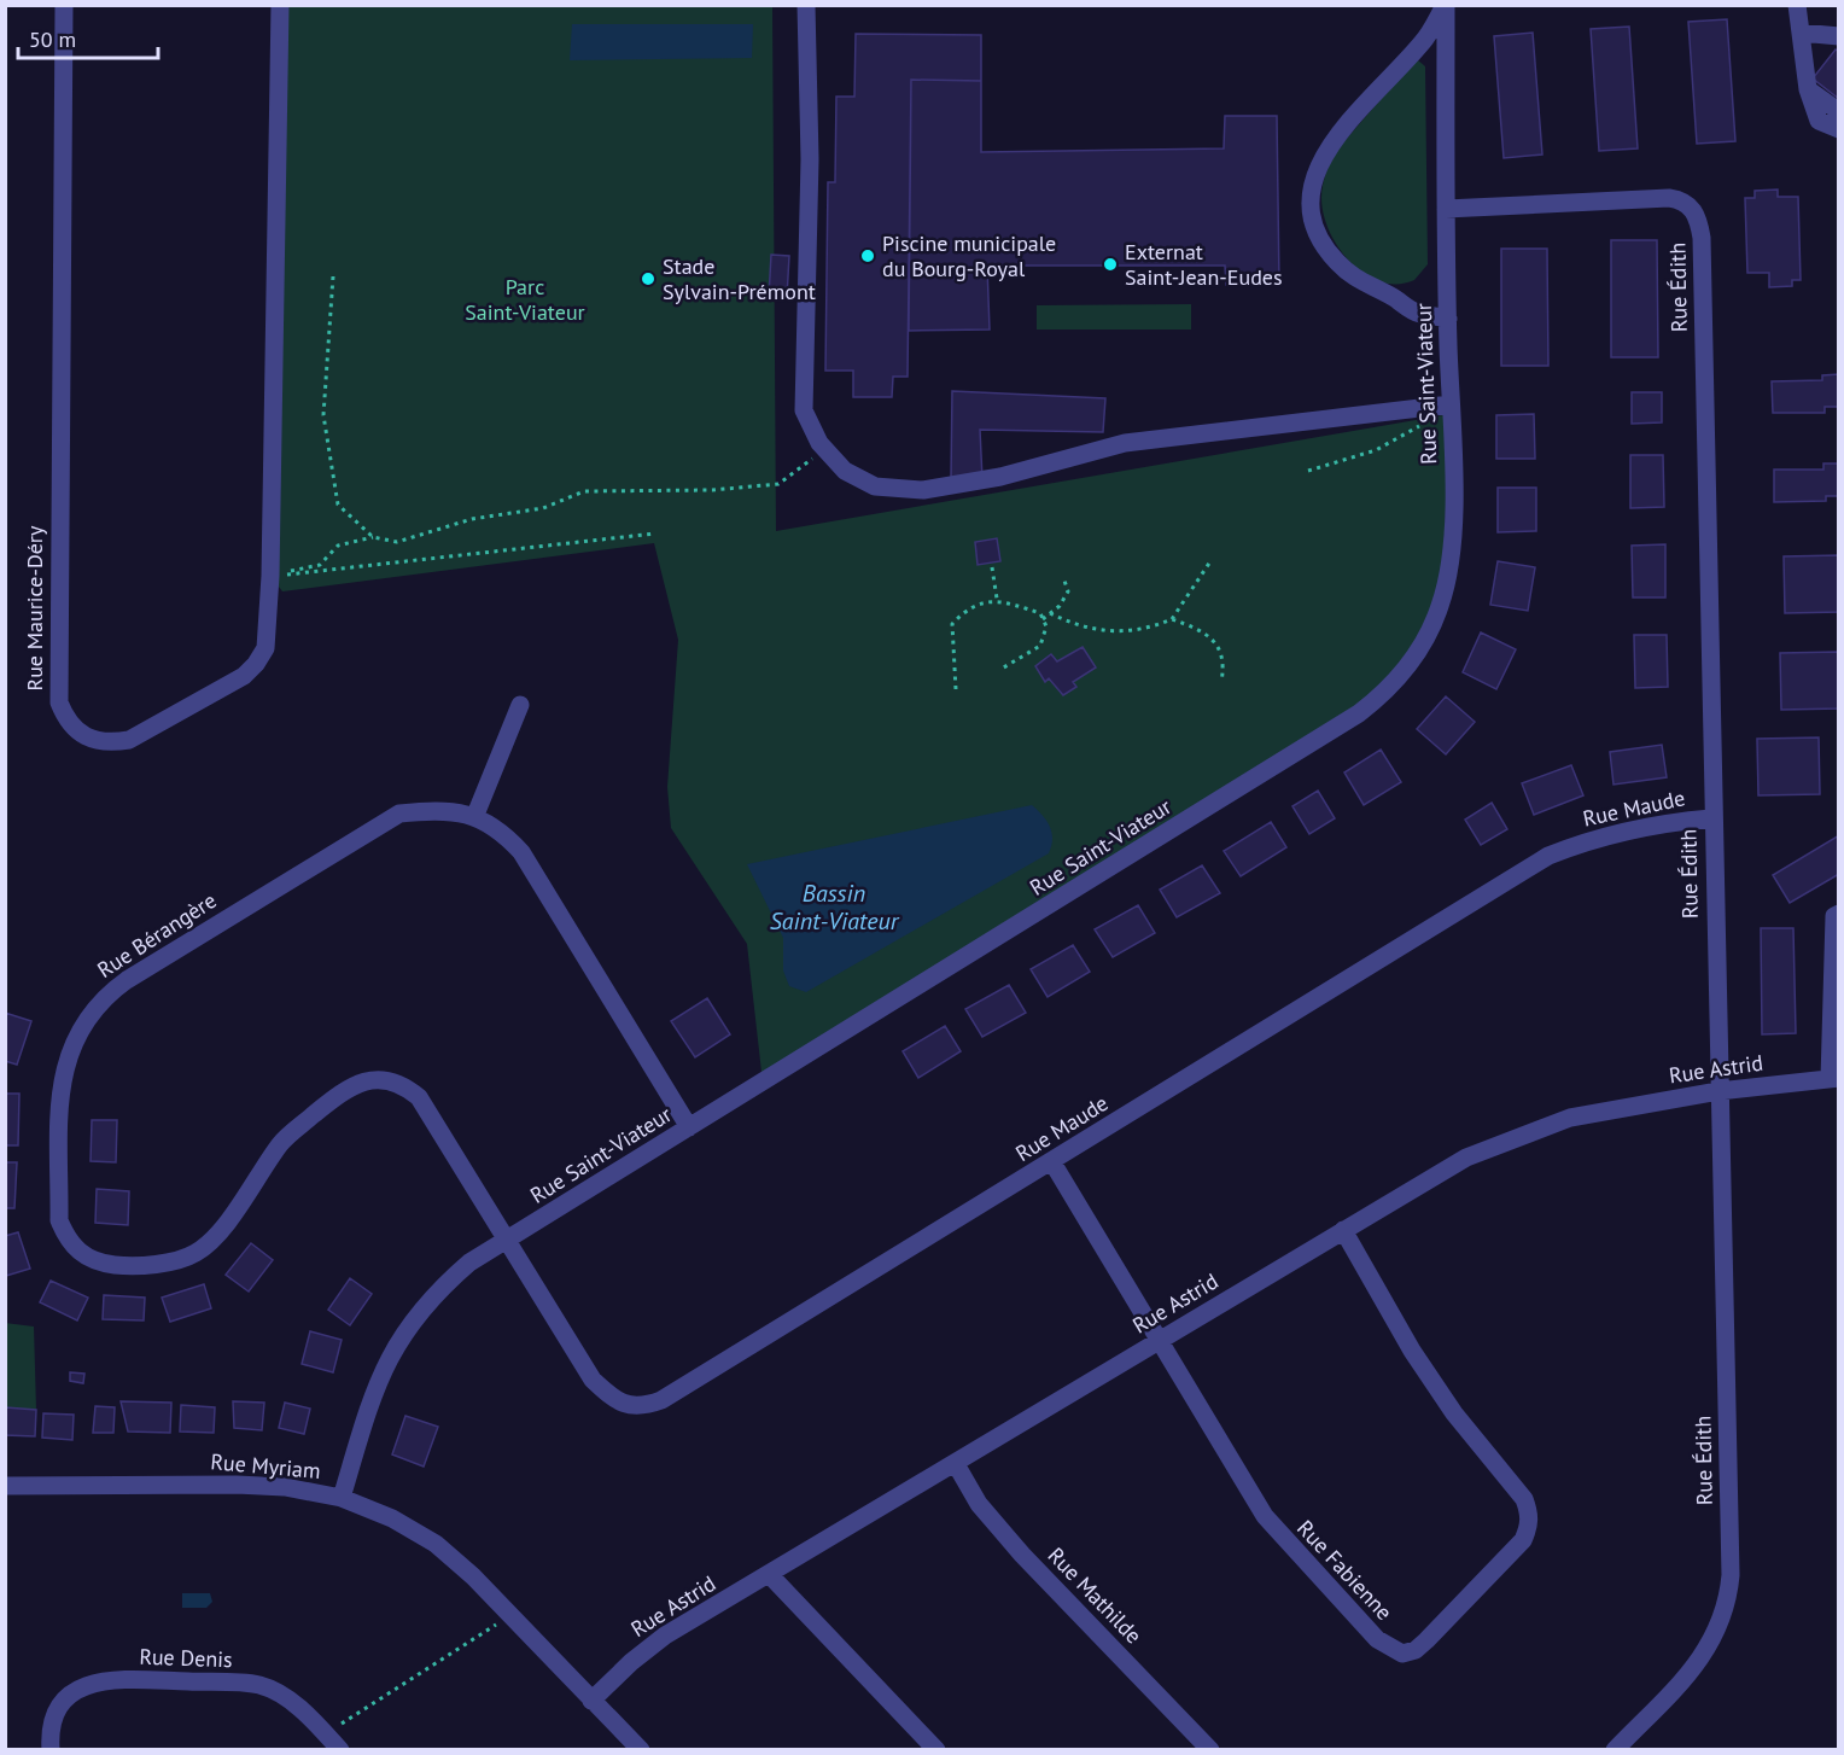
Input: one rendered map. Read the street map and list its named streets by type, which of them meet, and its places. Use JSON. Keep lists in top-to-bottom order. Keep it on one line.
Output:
{"streets":{"street":["Rue Édith","Rue Saint-Viateur","Rue Maurice-Déry","Rue Maude","Rue Bérangère","Rue Astrid","Rue Myriam","Rue Fabienne","Rue Mathilde","Rue Denis"]},"crossings":[["Rue Édith","Rue Saint-Viateur"],["Rue Édith","Rue Maude"],["Rue Édith","Rue Astrid"],["Rue Saint-Viateur","Rue Maude"],["Rue Saint-Viateur","Rue Bérangère"],["Rue Saint-Viateur","Rue Myriam"],["Rue Maude","Rue Bérangère"],["Rue Maude","Rue Fabienne"],["Rue Astrid","Rue Myriam"],["Rue Astrid","Rue Fabienne"],["Rue Astrid","Rue Mathilde"]],"water":["Bassin Saint-Viateur"],"parks":["Parc Saint-Viateur"],"places":["Piscine municipale du Bourg-Royal","Externat Saint-Jean-Eudes","Stade Sylvain-Prémont"],"scale_bar":"50 m"}
